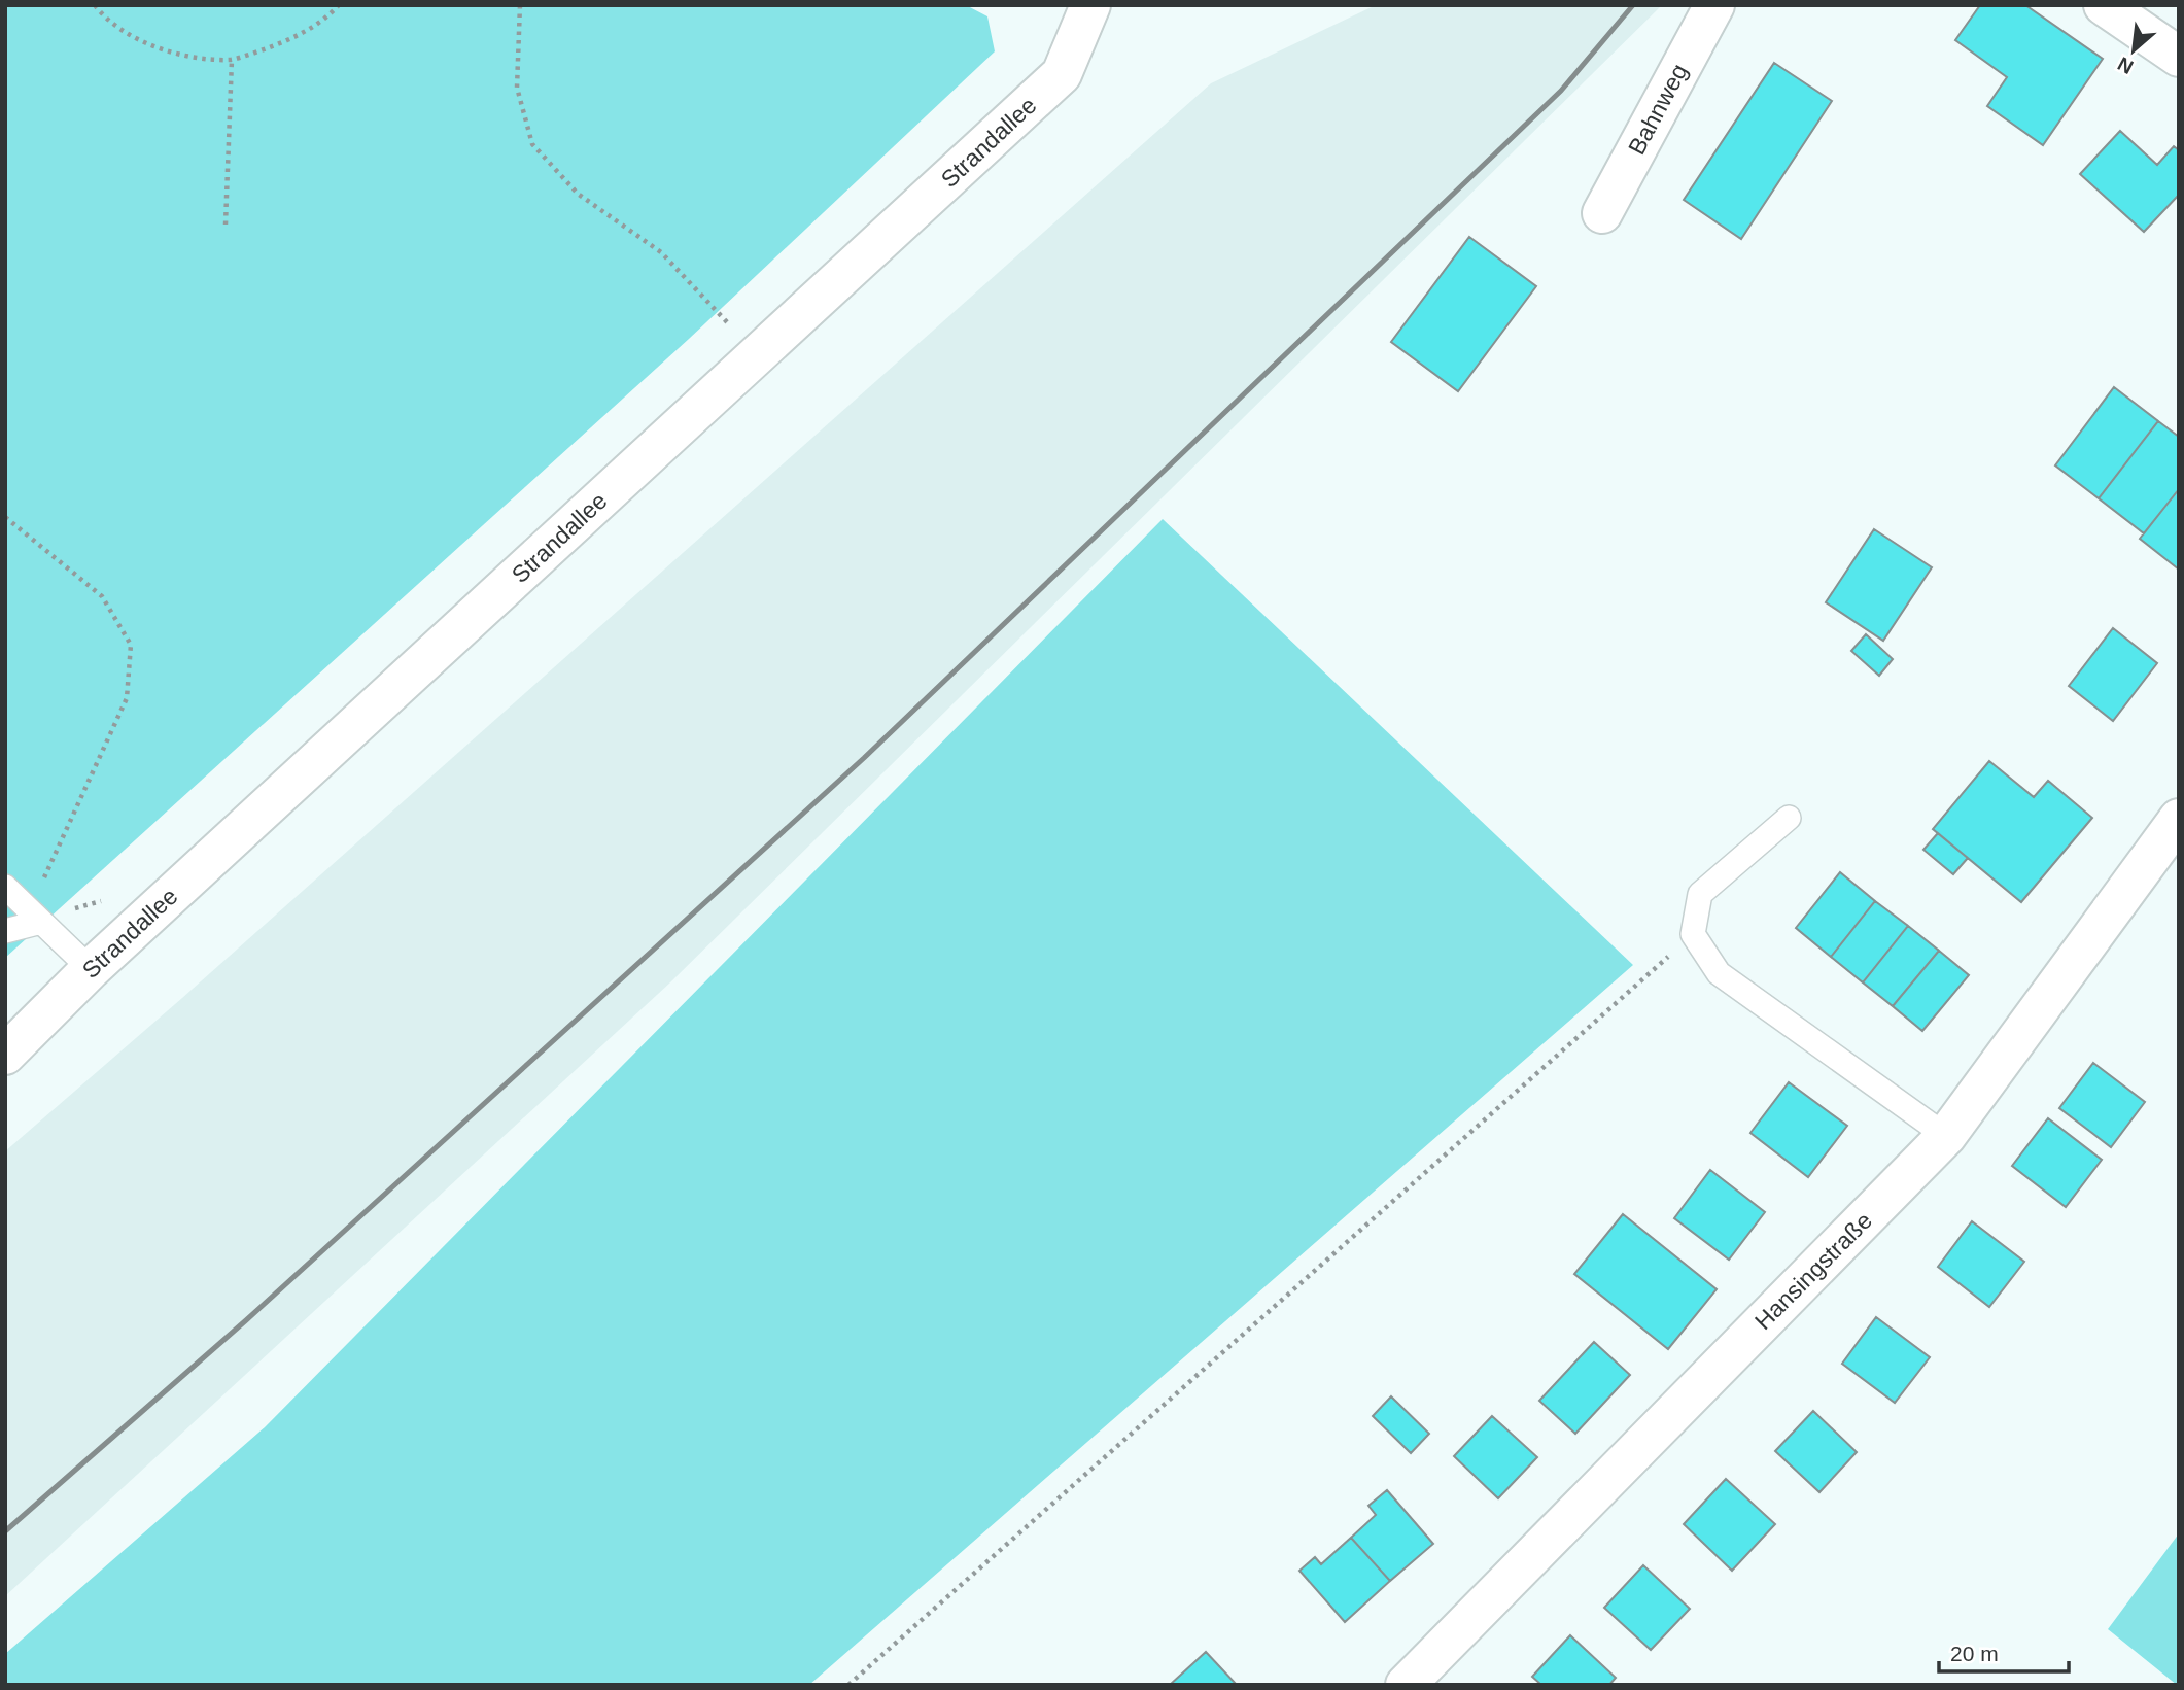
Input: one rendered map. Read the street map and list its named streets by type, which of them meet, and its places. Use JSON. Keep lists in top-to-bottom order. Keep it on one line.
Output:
{"streets":{"street":["Bahnweg","Strandallee","Hansingstraße"]},"scale_bar":"20 m","north":"bottom left"}
